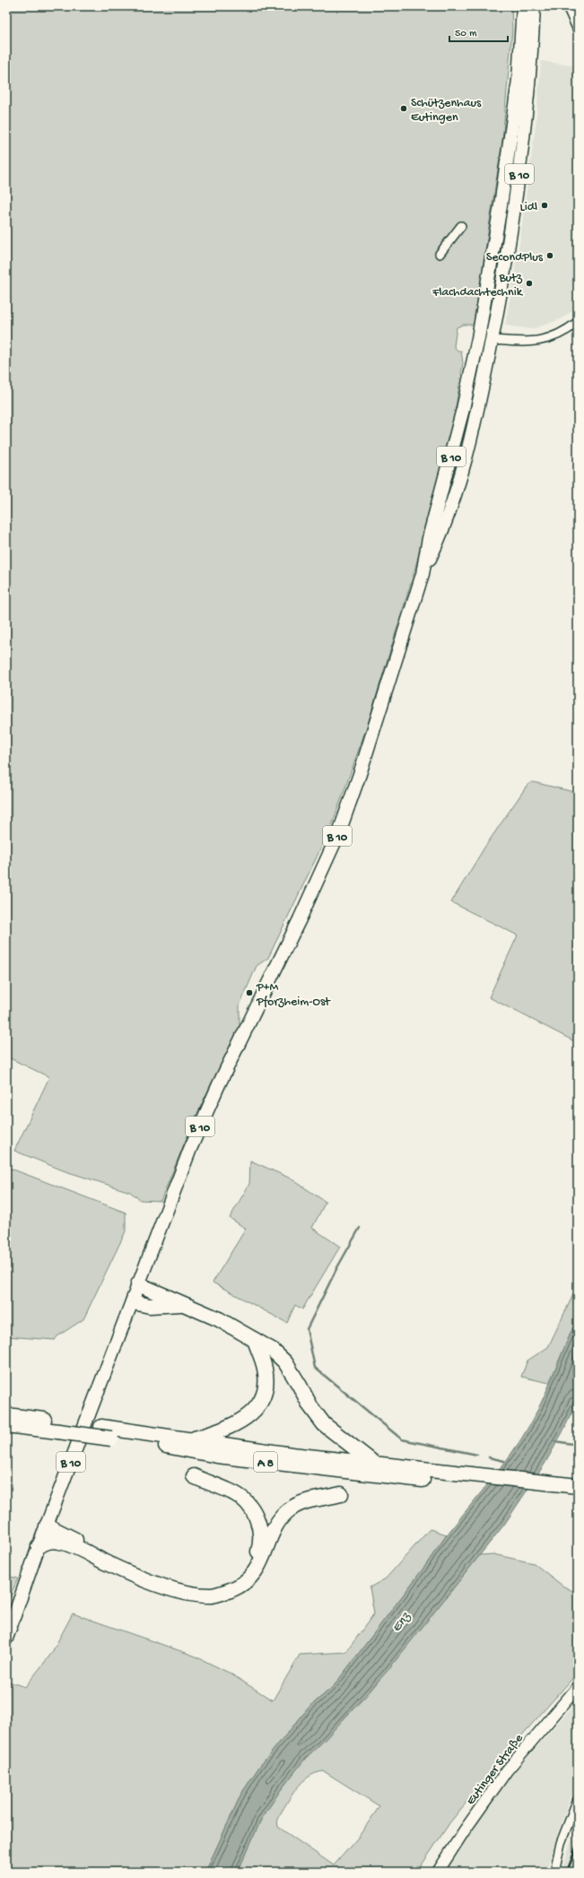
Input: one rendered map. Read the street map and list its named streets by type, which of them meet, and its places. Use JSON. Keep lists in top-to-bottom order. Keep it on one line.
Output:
{"streets":{"highway":["A 8"],"main road":["B 10"],"street":["Eutinger Straße"]},"water":["Enz"],"places":["Schützenhaus Eutingen","Lidl","SecondPlus","Butz Flachdachtechnik","P+M Pforzheim-Ost"],"scale_bar":"50 m"}
